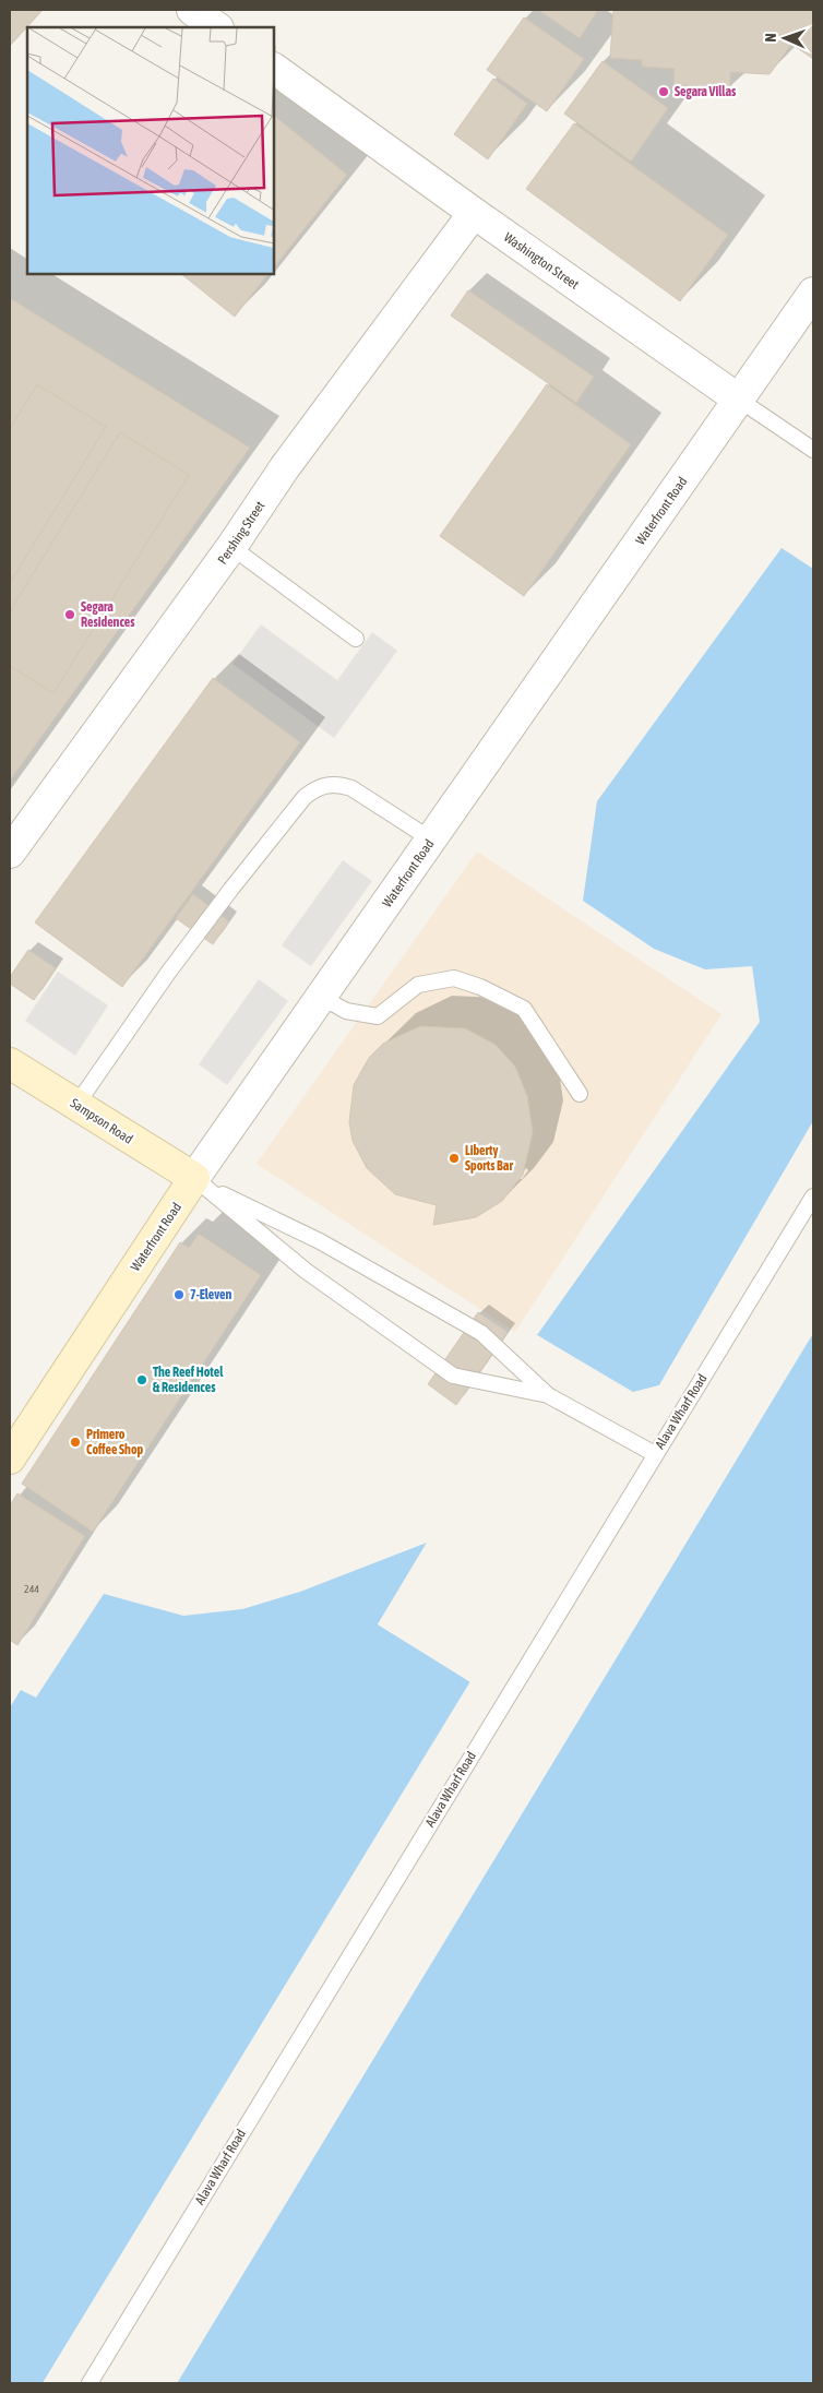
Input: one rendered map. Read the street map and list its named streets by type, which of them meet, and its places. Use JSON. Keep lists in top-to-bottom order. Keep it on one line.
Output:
{"streets":{"main road":["Waterfront Road","Sampson Road"],"street":["Washington Street","Pershing Street"],"lane":["Alava Wharf Road"]},"crossings":[["Washington Street","Waterfront Road"],["Washington Street","Pershing Street"],["Waterfront Road","Sampson Road"]],"places":["Segara Villas","Segara Residences","Liberty Sports Bar","7-Eleven","The Reef Hotel & Residences","Primero Coffee Shop"],"house_numbers":["244"],"north":"left"}
